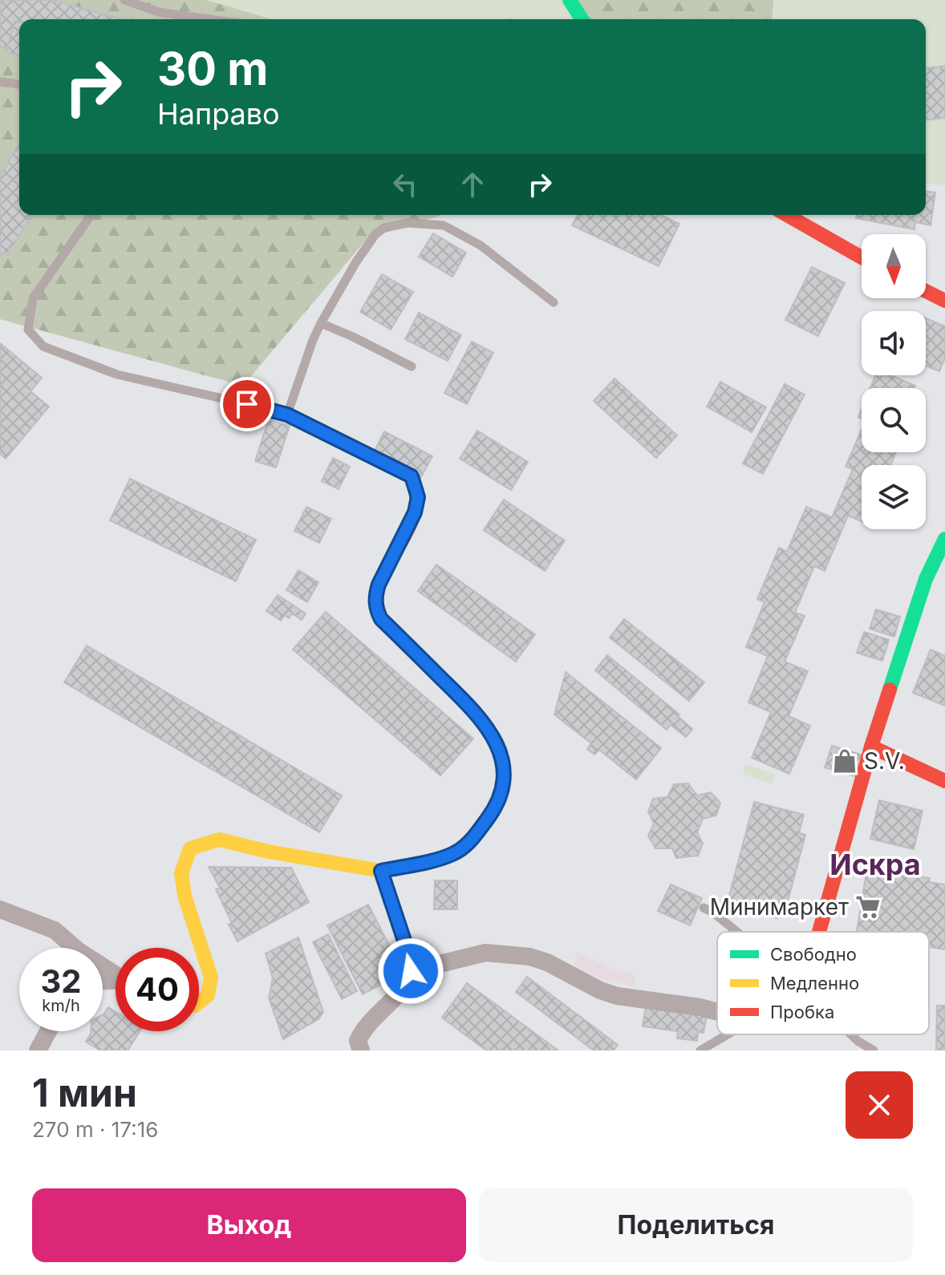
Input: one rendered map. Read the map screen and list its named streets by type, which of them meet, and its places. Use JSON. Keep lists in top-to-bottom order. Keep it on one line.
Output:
{"districts":["Искра"],"places":{"shop":["S.V."],"supermarket":["Минимаркет"]},"legend":["Свободно","Медленно","Пробка"],"north":"bottom","page":{"turn":["30 m","Направо"],"speed":"32 km/h","limit":"40","heading":["1 мин","270 m · 17:16"],"buttons":["Выход","Поделиться"]}}
